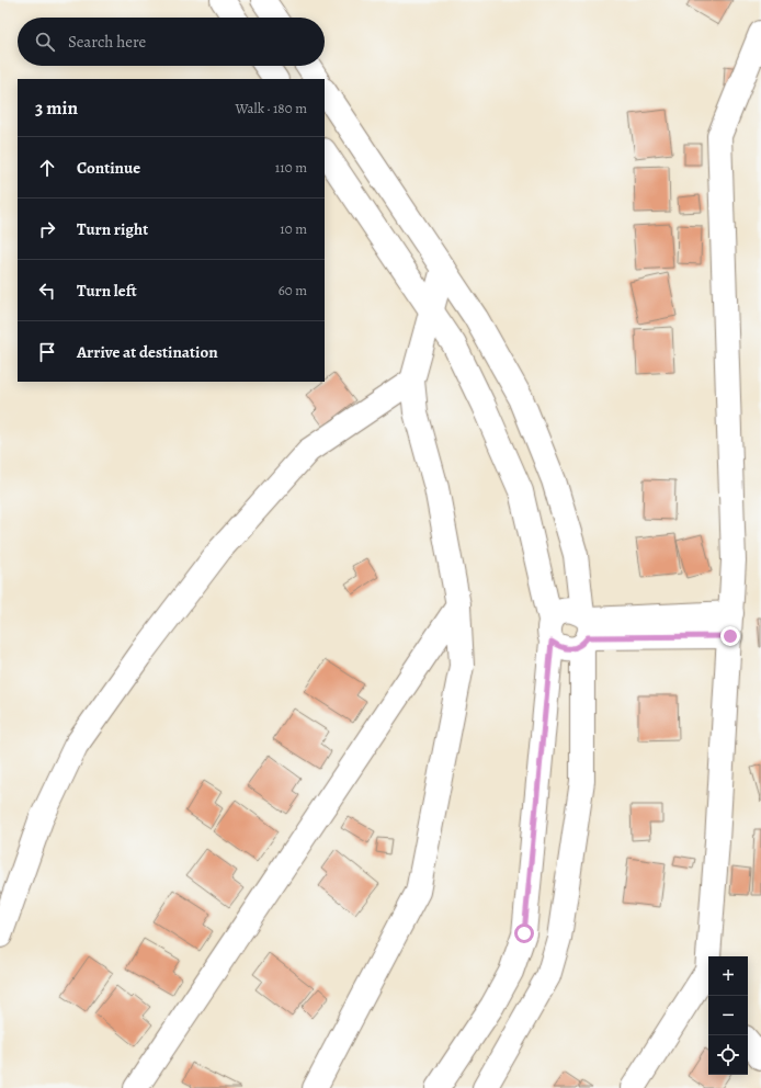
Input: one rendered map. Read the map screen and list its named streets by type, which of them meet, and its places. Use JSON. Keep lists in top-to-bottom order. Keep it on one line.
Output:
{"page":{"search":"Search here","heading":["3 min","Walk · 180 m"],"list":[["Continue","110 m"],["Turn right","10 m"],["Turn left","60 m"],"Arrive at destination"],"map_buttons":["+","−"]}}
